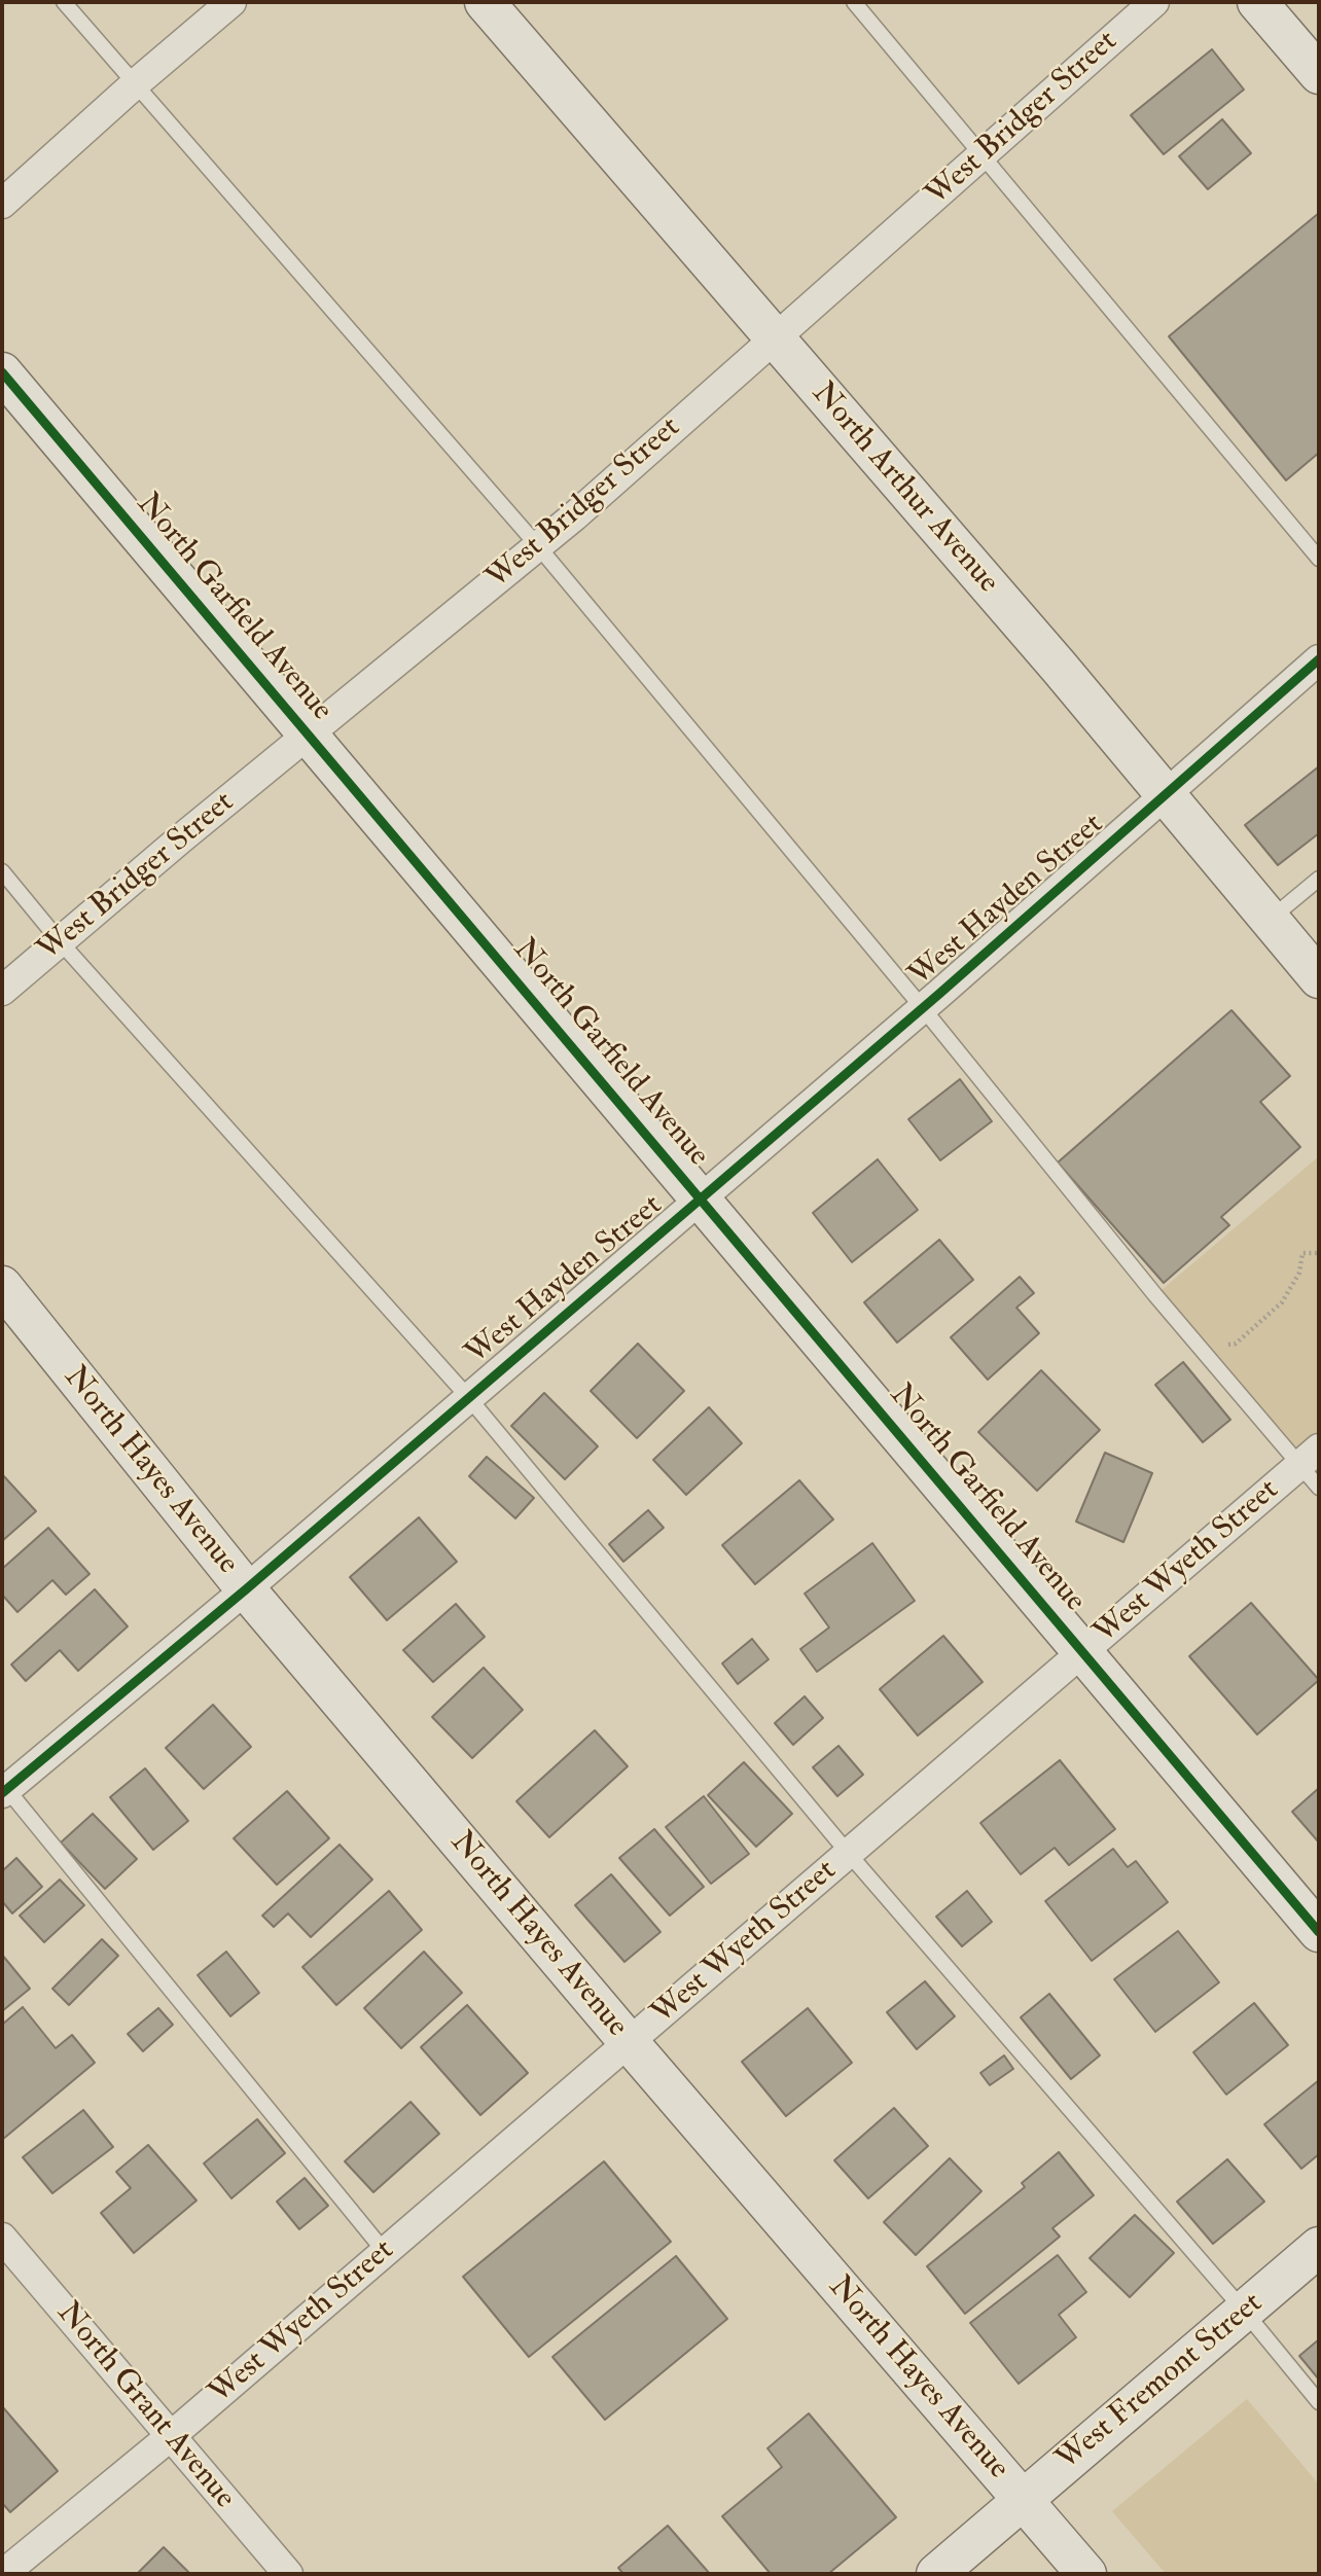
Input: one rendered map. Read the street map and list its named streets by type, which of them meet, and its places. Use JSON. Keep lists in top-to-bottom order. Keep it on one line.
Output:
{"streets":{"street":["West Bridger Street","North Arthur Avenue","North Garfield Avenue","West Hayden Street","North Hayes Avenue","West Wyeth Street","West Fremont Street","North Grant Avenue"]},"crossings":[["West Bridger Street","North Arthur Avenue"],["West Bridger Street","North Garfield Avenue"],["North Arthur Avenue","West Hayden Street"],["North Garfield Avenue","West Hayden Street"],["North Garfield Avenue","West Wyeth Street"],["West Hayden Street","North Hayes Avenue"],["North Hayes Avenue","West Wyeth Street"],["North Hayes Avenue","West Fremont Street"],["West Wyeth Street","North Grant Avenue"]]}
